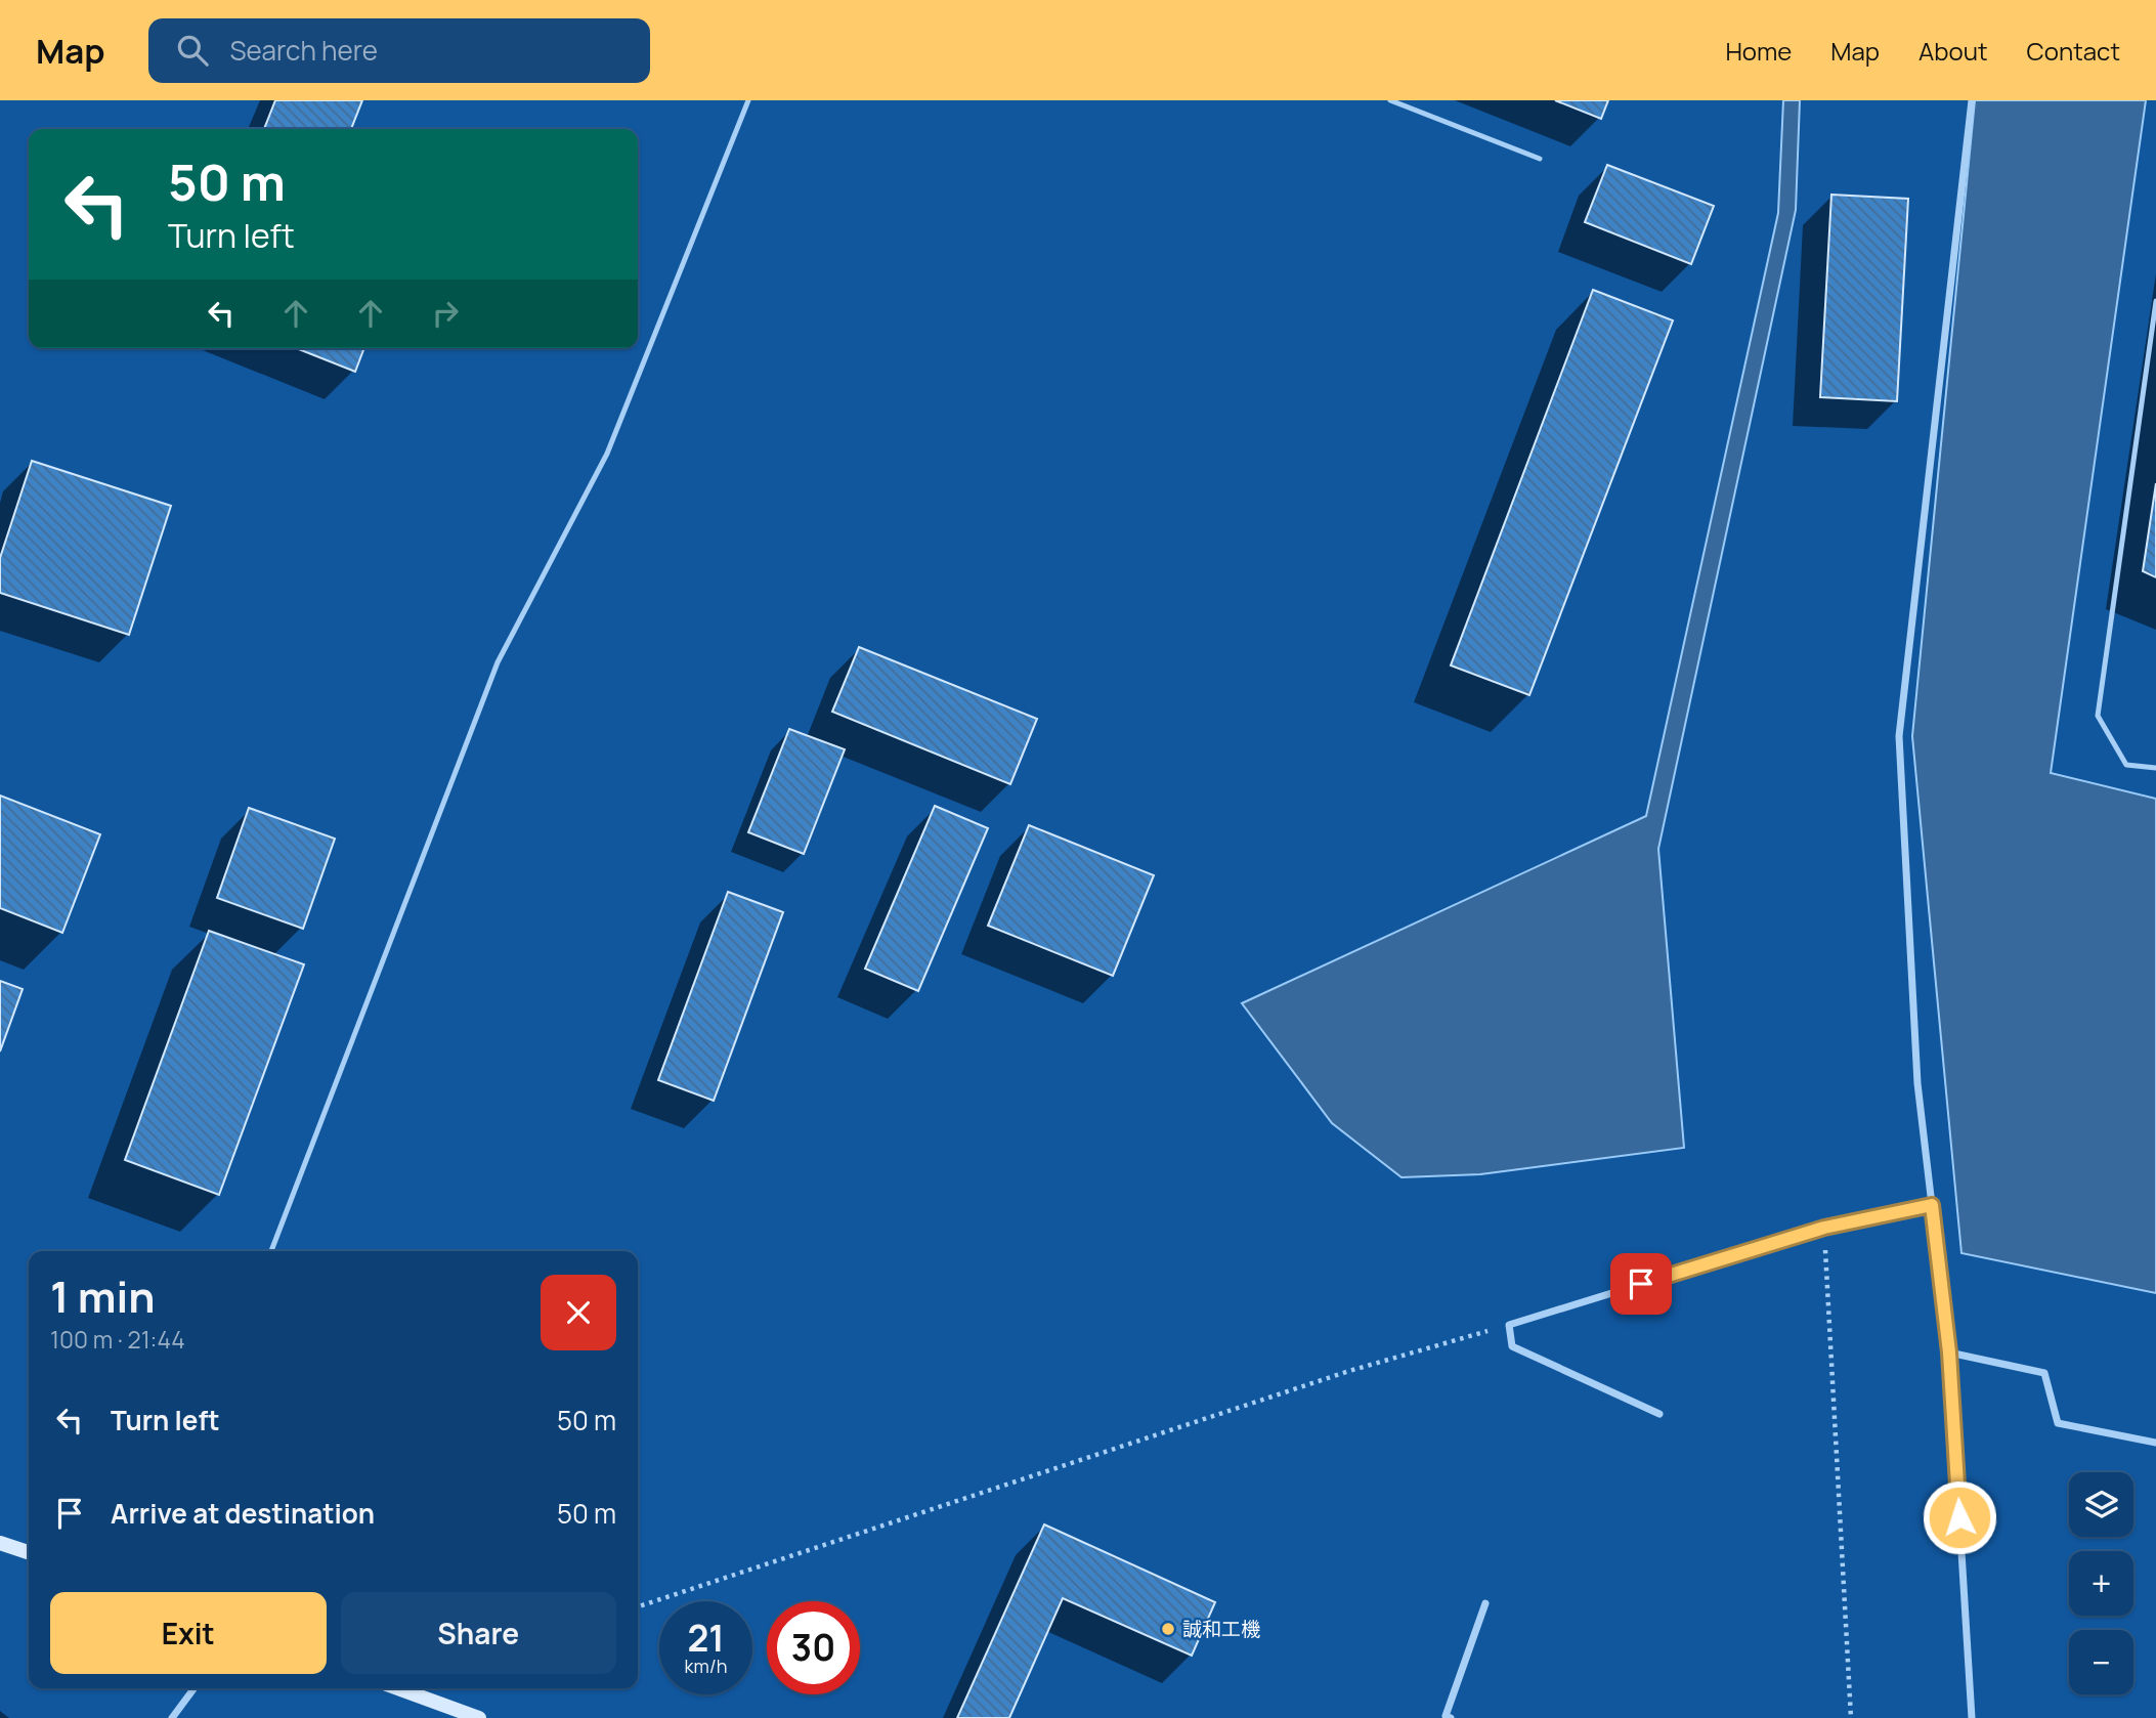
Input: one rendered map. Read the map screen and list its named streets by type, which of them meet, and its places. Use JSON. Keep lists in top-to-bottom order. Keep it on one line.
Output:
{"places":["誠和工機"],"page":{"header":"Map","search":"Search here","nav":["Home","Map","About","Contact"],"turn":["50 m","Turn left"],"heading":["1 min","100 m · 21:44"],"list":[{"name":"Turn left","value":"50 m"},{"name":"Arrive at destination","value":"50 m"}],"map_buttons":["+","−"],"buttons":["Exit","Share"],"speed":"21 km/h","limit":"30"}}
